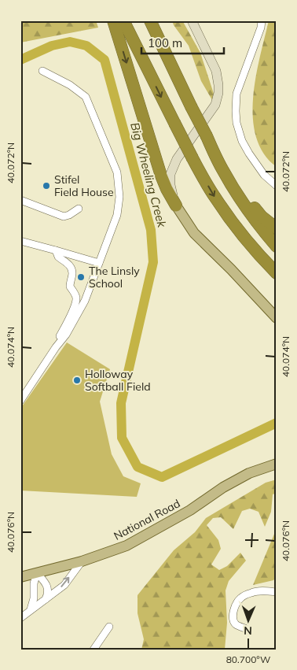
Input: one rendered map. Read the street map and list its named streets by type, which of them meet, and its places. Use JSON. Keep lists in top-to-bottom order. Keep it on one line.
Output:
{"streets":{"main road":["National Road"]},"water":["Big Wheeling Creek"],"places":["Stifel Field House","The Linsly School","Holloway Softball Field"],"scale_bar":"100 m","north":"bottom","coordinates":["40.072°N","40.074°N","40.076°N","80.700°W"]}
